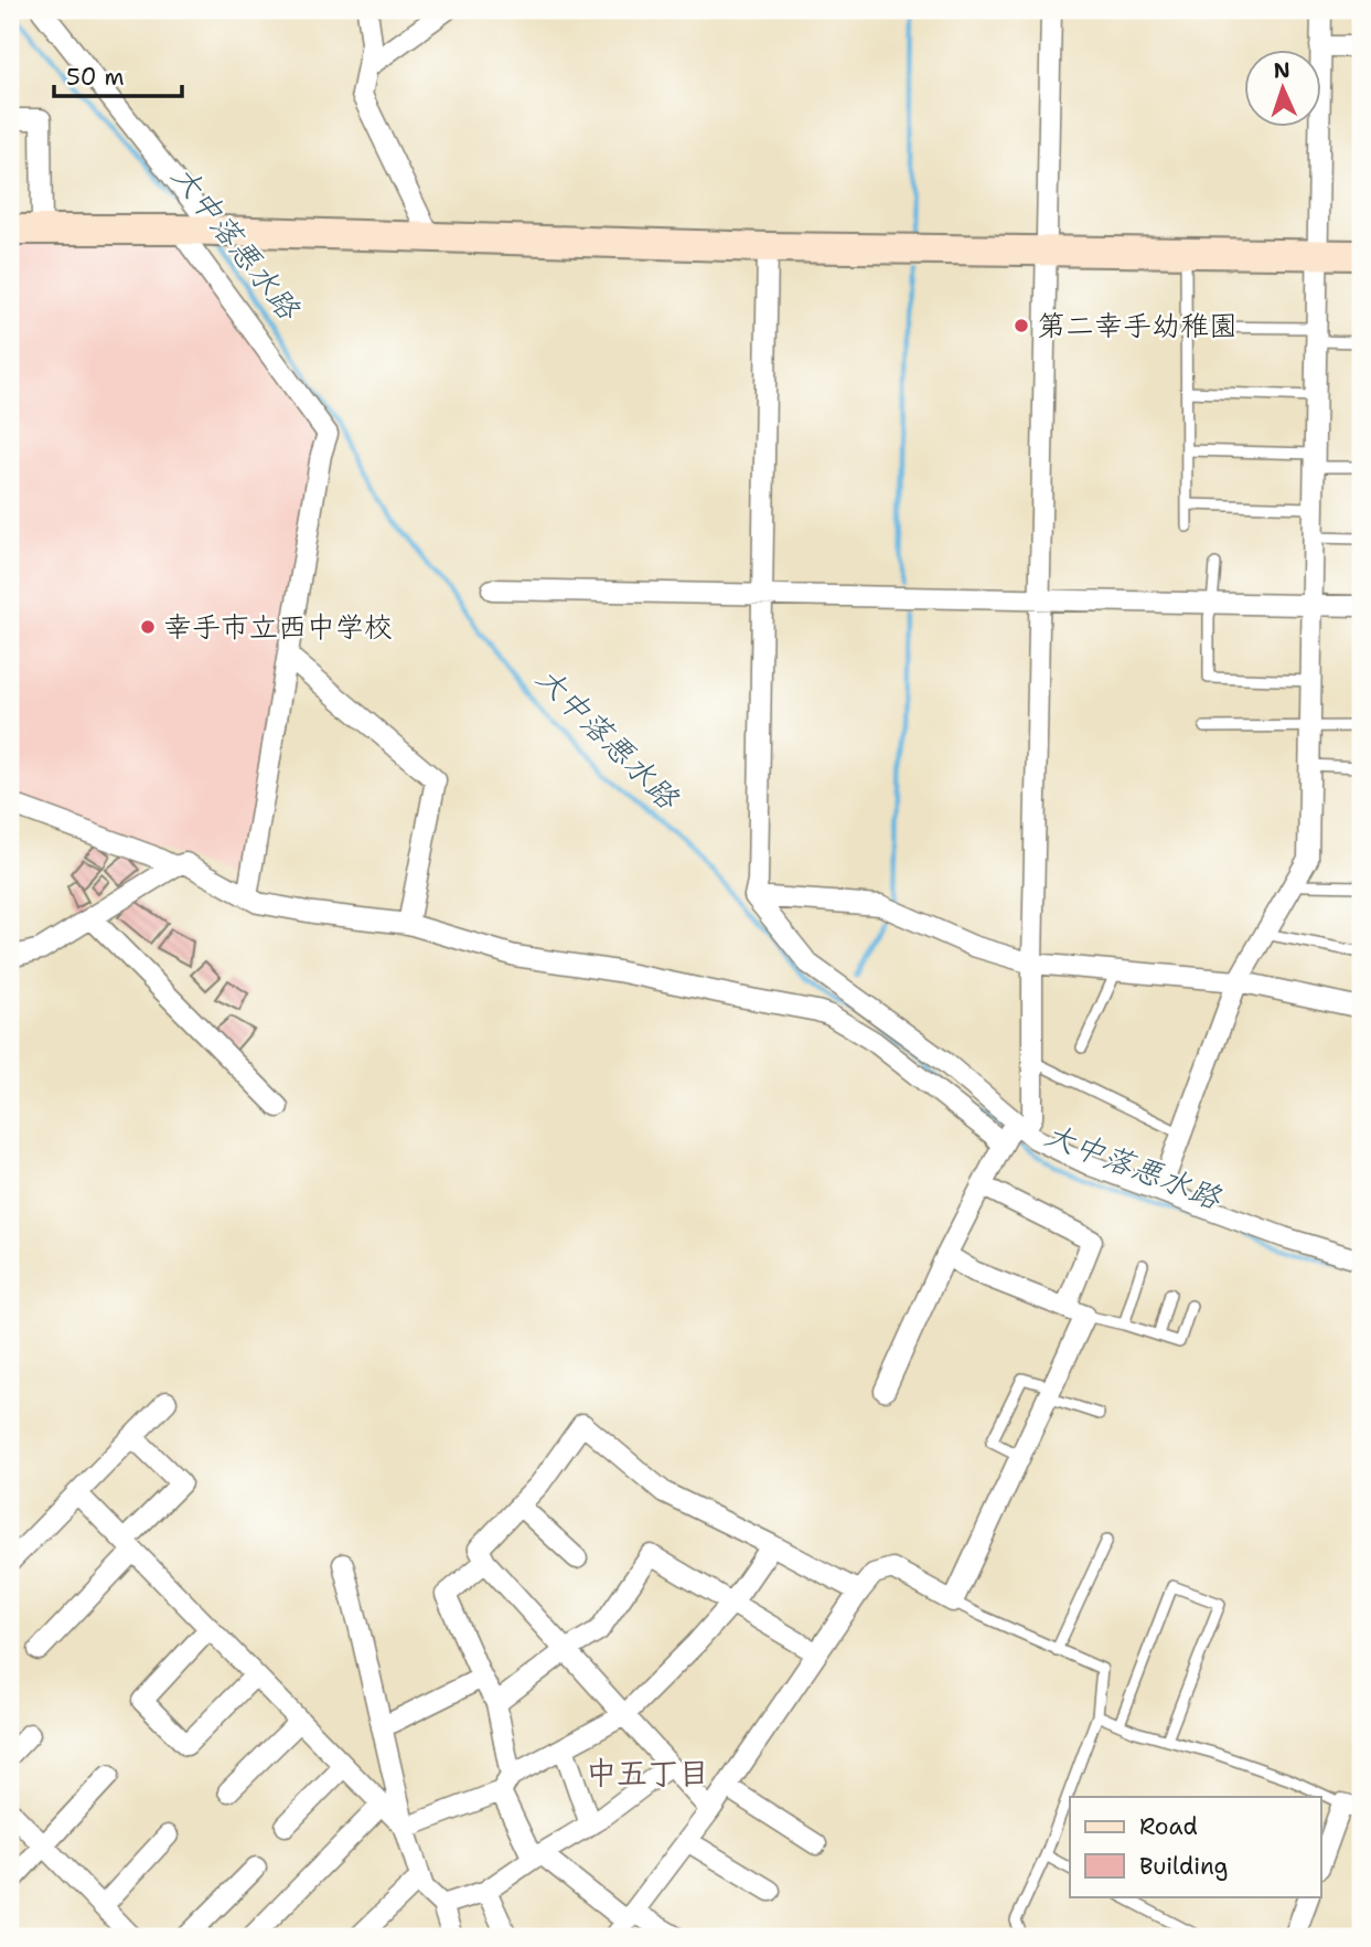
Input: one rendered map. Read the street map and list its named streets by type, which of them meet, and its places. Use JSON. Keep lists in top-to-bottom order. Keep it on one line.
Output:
{"districts":["中五丁目"],"water":["大中落悪水路"],"places":["第二幸手幼稚園","幸手市立西中学校"],"legend":["Road","Building"],"scale_bar":"50 m","north":"top"}
